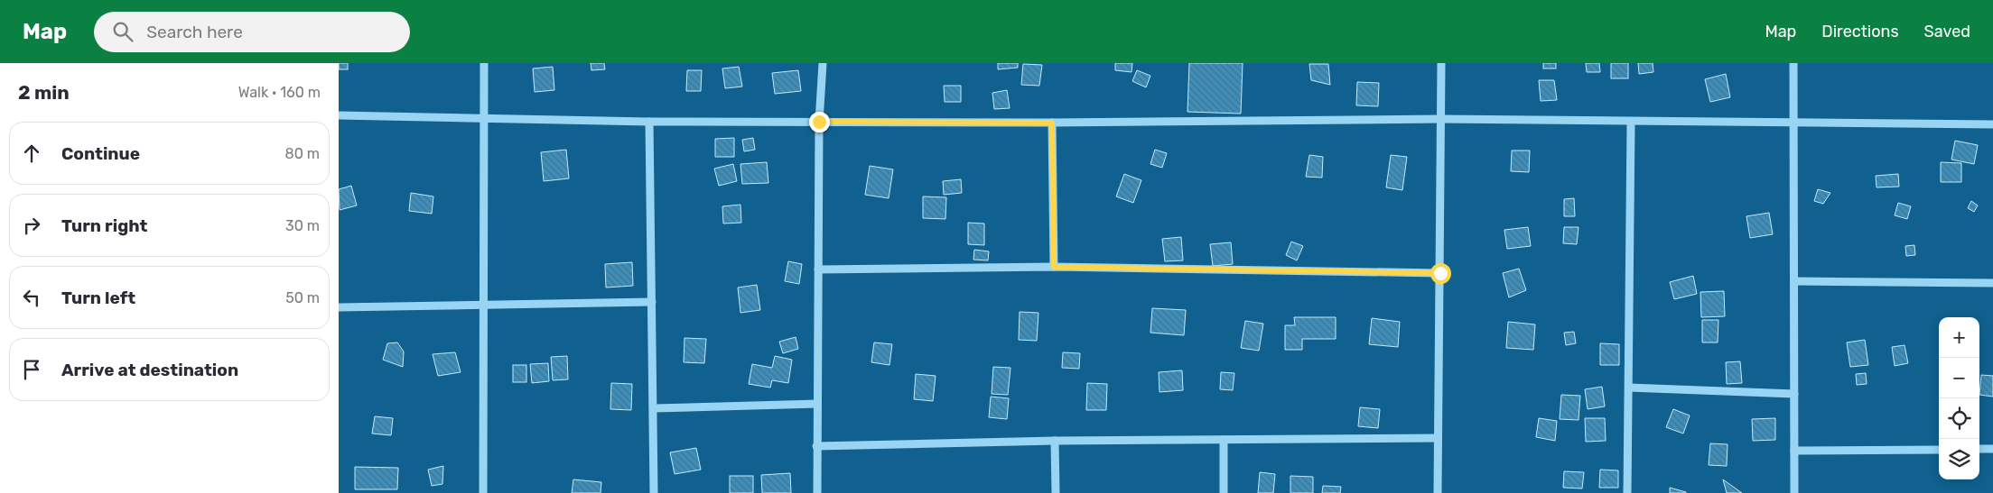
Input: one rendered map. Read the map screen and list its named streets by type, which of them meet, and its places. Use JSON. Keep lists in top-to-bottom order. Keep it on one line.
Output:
{"page":{"header":"Map","search":"Search here","nav":["Map","Directions","Saved"],"heading":["2 min","Walk · 160 m"],"list":[["Continue","80 m"],["Turn right","30 m"],["Turn left","50 m"],"Arrive at destination"],"map_buttons":["+","−"]}}
